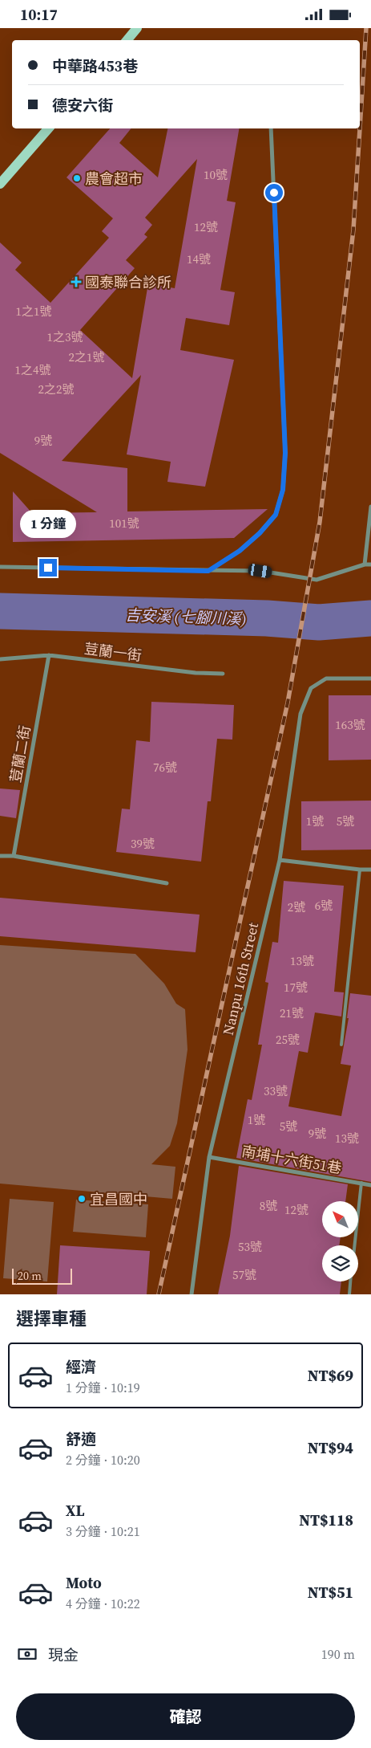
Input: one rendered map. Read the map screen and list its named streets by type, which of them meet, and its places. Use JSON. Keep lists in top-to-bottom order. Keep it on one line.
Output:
{"streets":{"street":["荳蘭一街","荳蘭二街","Nanpu 16th Street","南埔十六街51巷"]},"crossings":[["荳蘭一街","荳蘭二街"],["Nanpu 16th Street","南埔十六街51巷"]],"water":["吉安溪 (七腳川溪)"],"places":{"other":["農會超市","宜昌國中"],"health":["國泰聯合診所"]},"house_numbers":["10號","12號","14號","1之1號","1之3號","2之1號","1之4號","2之2號","9號","101號","163號","76號","1號","5號","39號","6號","2號","13號","17號","21號","25號","33號","1號","5號","9號","13號","8號","12號","53號","57號"],"scale_bar":"20 m","north":"top left","page":{"status":"10:17","banner":["中華路453巷","德安六街"],"bubble":"1 分鐘","scale":"20 m","heading":"選擇車種","list":[{"name":"經濟","note":"1 分鐘 · 10:19","value":"NT$69"},{"name":"舒適","note":"2 分鐘 · 10:20","value":"NT$94"},{"name":"XL","note":"3 分鐘 · 10:21","value":"NT$118"},{"name":"Moto","note":"4 分鐘 · 10:22","value":"NT$51"}],"pay":["現金","190 m"],"buttons":"確認"}}
